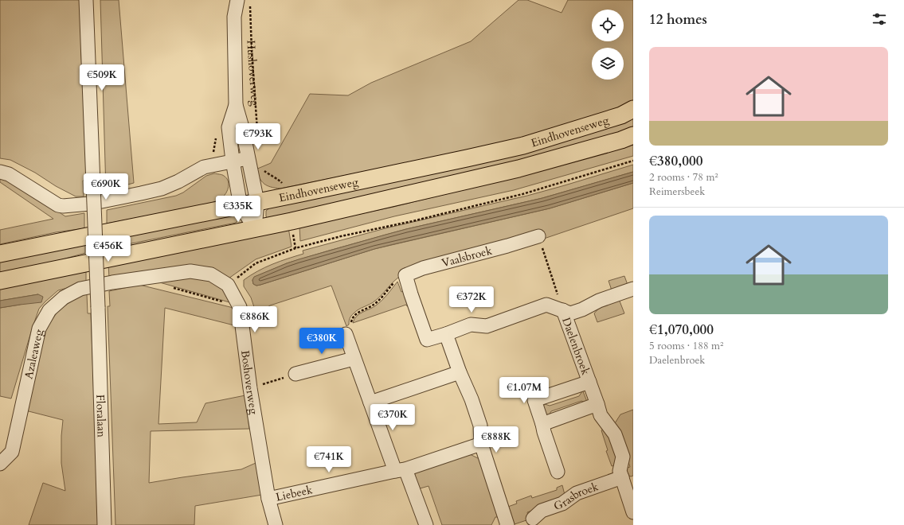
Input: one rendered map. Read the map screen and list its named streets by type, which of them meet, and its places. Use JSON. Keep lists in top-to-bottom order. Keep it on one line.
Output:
{"streets":{"main road":["Eindhovenseweg"],"street":["Hushoverweg","Vaalsbroek","Daelenbroek","Azaleaweg","Boshoverweg","Floralaan","Liebeek","Grasbroek"]},"crossings":[["Hushoverweg","Eindhovenseweg"],["Daelenbroek","Grasbroek"],["Azaleaweg","Boshoverweg"],["Boshoverweg","Liebeek"]],"page":{"heading":"12 homes","list":[{"name":"€380,000","note":"2 rooms · 78 m² · Reimersbeek"},{"name":"€1,070,000","note":"5 rooms · 188 m² · Daelenbroek"}],"price":["€509K","€793K","€690K","€335K","€456K","€372K","€886K","€380K","€1.07M","€370K","€888K","€741K"]}}
